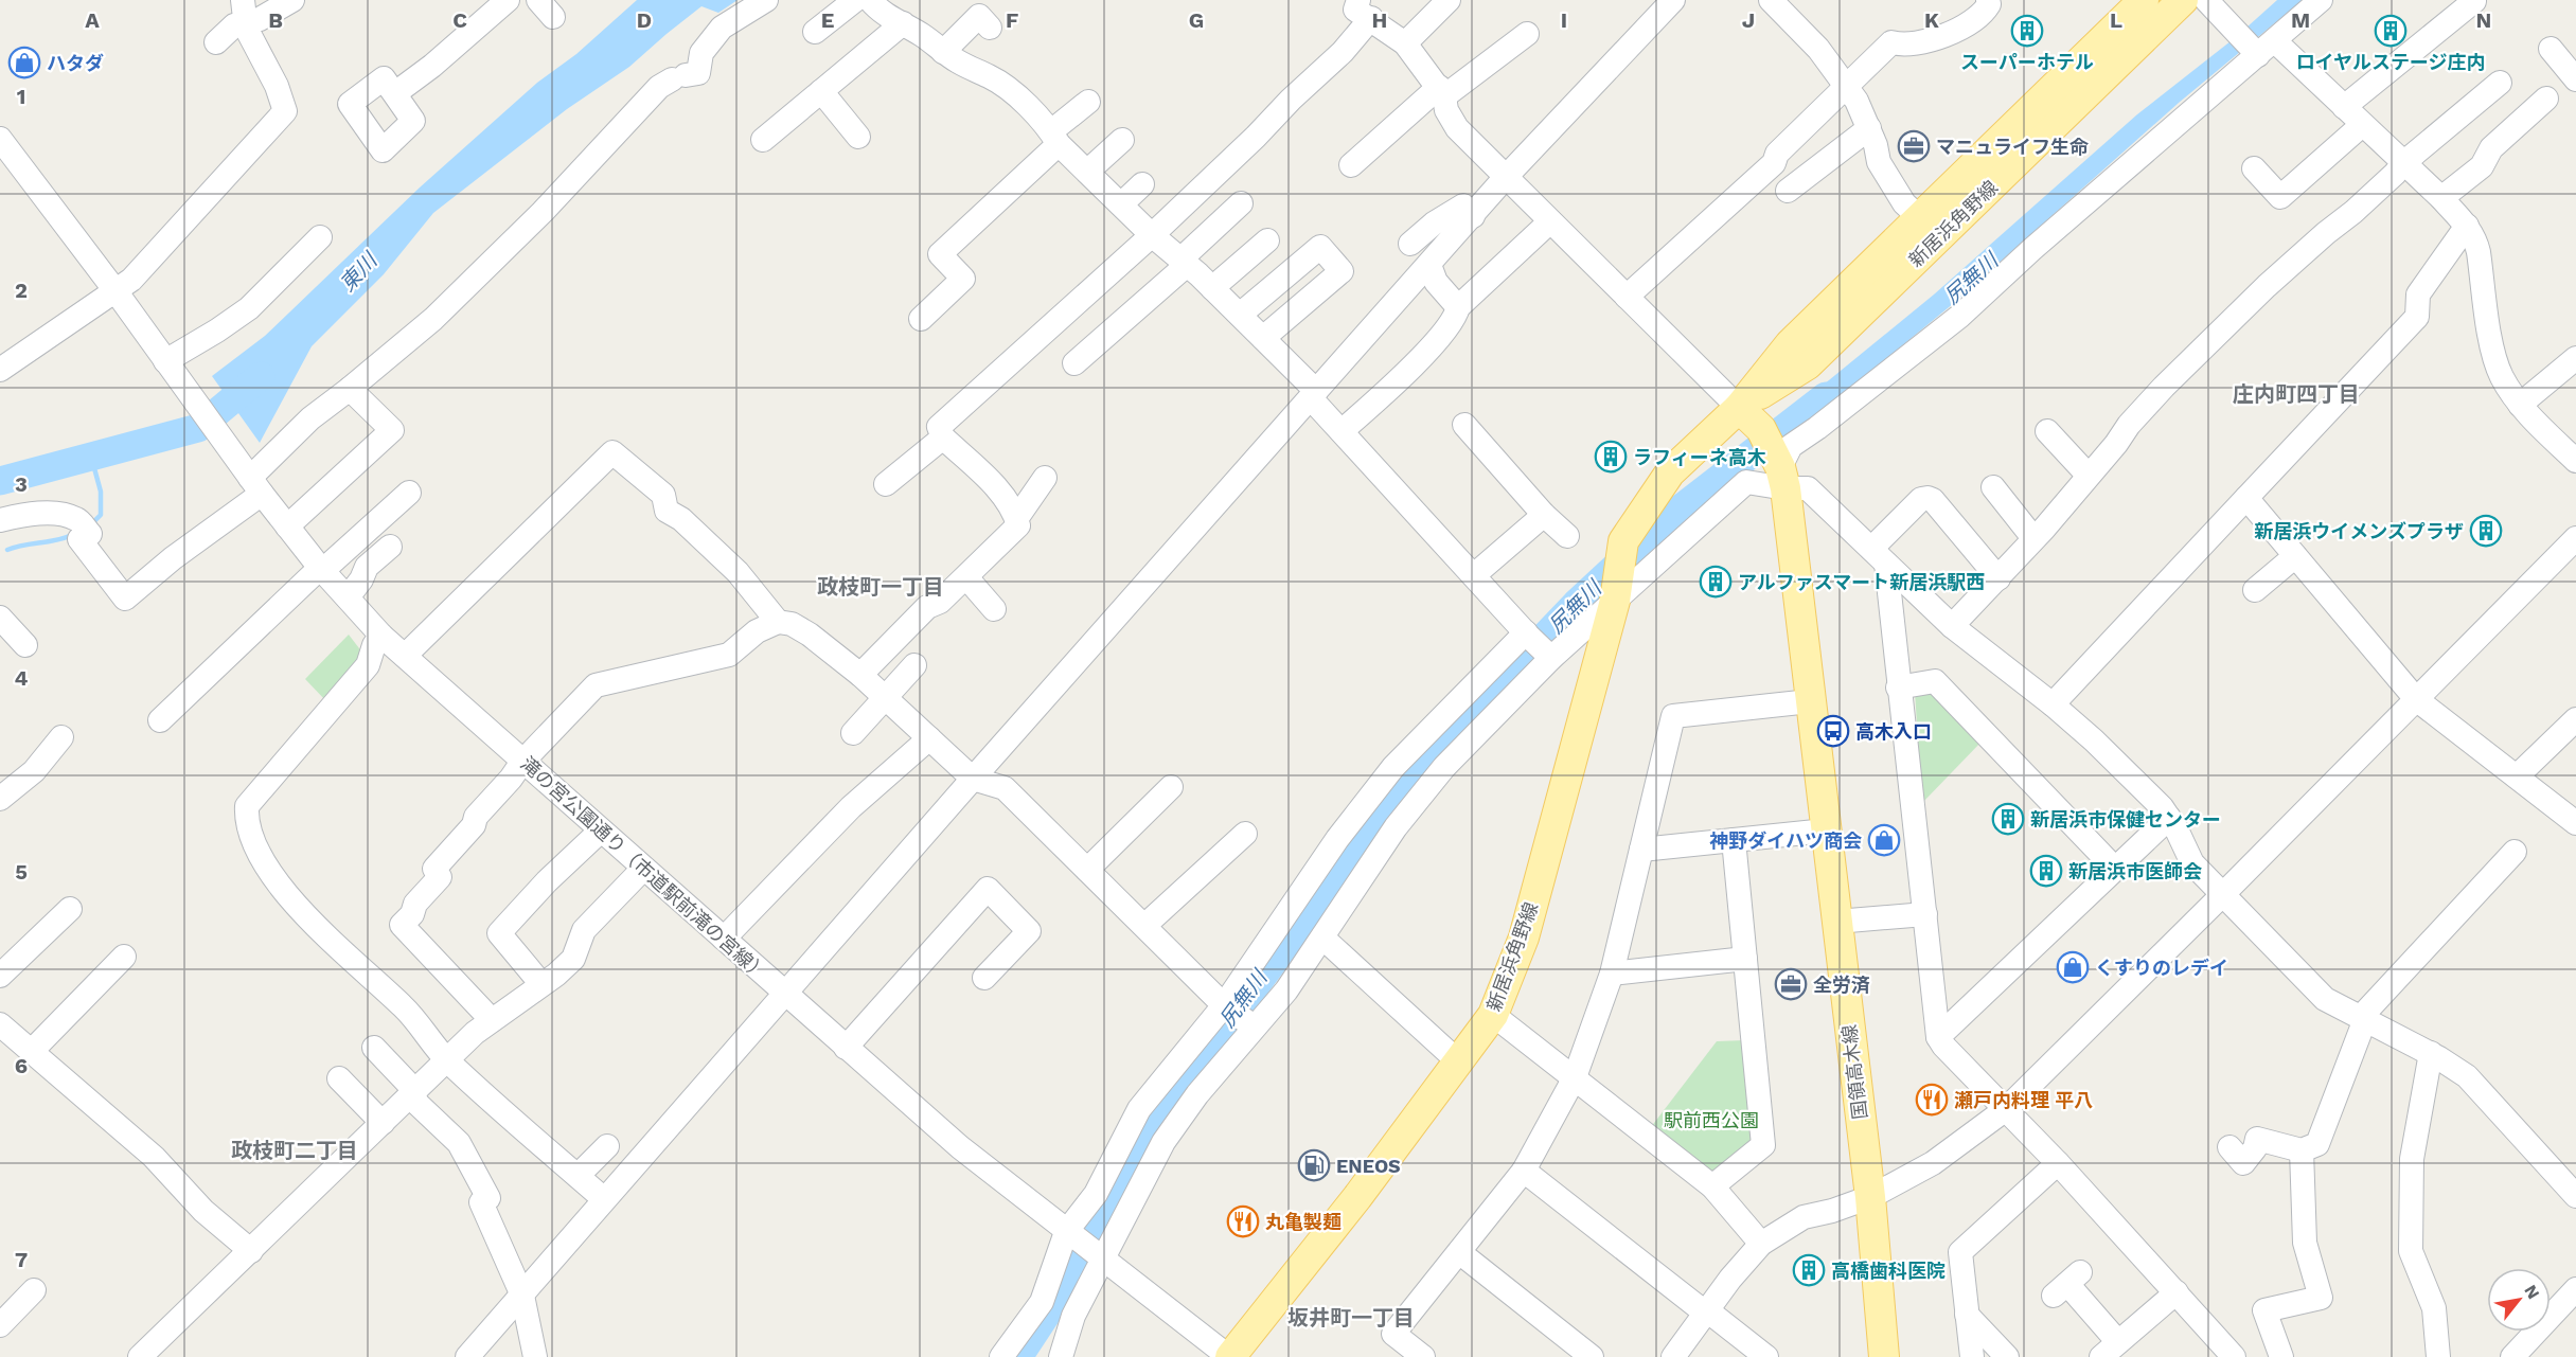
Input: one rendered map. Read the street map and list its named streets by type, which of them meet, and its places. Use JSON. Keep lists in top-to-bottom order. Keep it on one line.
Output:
{"streets":{"main road":["新居浜角野線","国領高木線"],"street":["滝の宮公園通り（市道駅前滝の宮線）"]},"districts":["庄内町四丁目","政枝町一丁目","政枝町二丁目","坂井町一丁目"],"water":["東川","尻無川"],"parks":["駅前西公園"],"places":{"building":["スーパーホテル","ロイヤルステージ庄内","ラフィーネ高木","新居浜ウイメンズプラザ","アルファスマート新居浜駅西","新居浜市保健センター","新居浜市医師会","高橋歯科医院"],"shop":["ハタダ","神野ダイハツ商会","くすりのレデイ"],"office":["マニュライフ生命","全労済"],"bus stop":["高木入口"],"restaurant":["瀬戸内料理 平八","丸亀製麺"],"fuel station":["ENEOS"]},"north":"top right","grid":{"columns":["A","B","C","D","E","F","G","H","I","J","K","L","M","N"],"rows":["1","2","3","4","5","6","7"]}}
